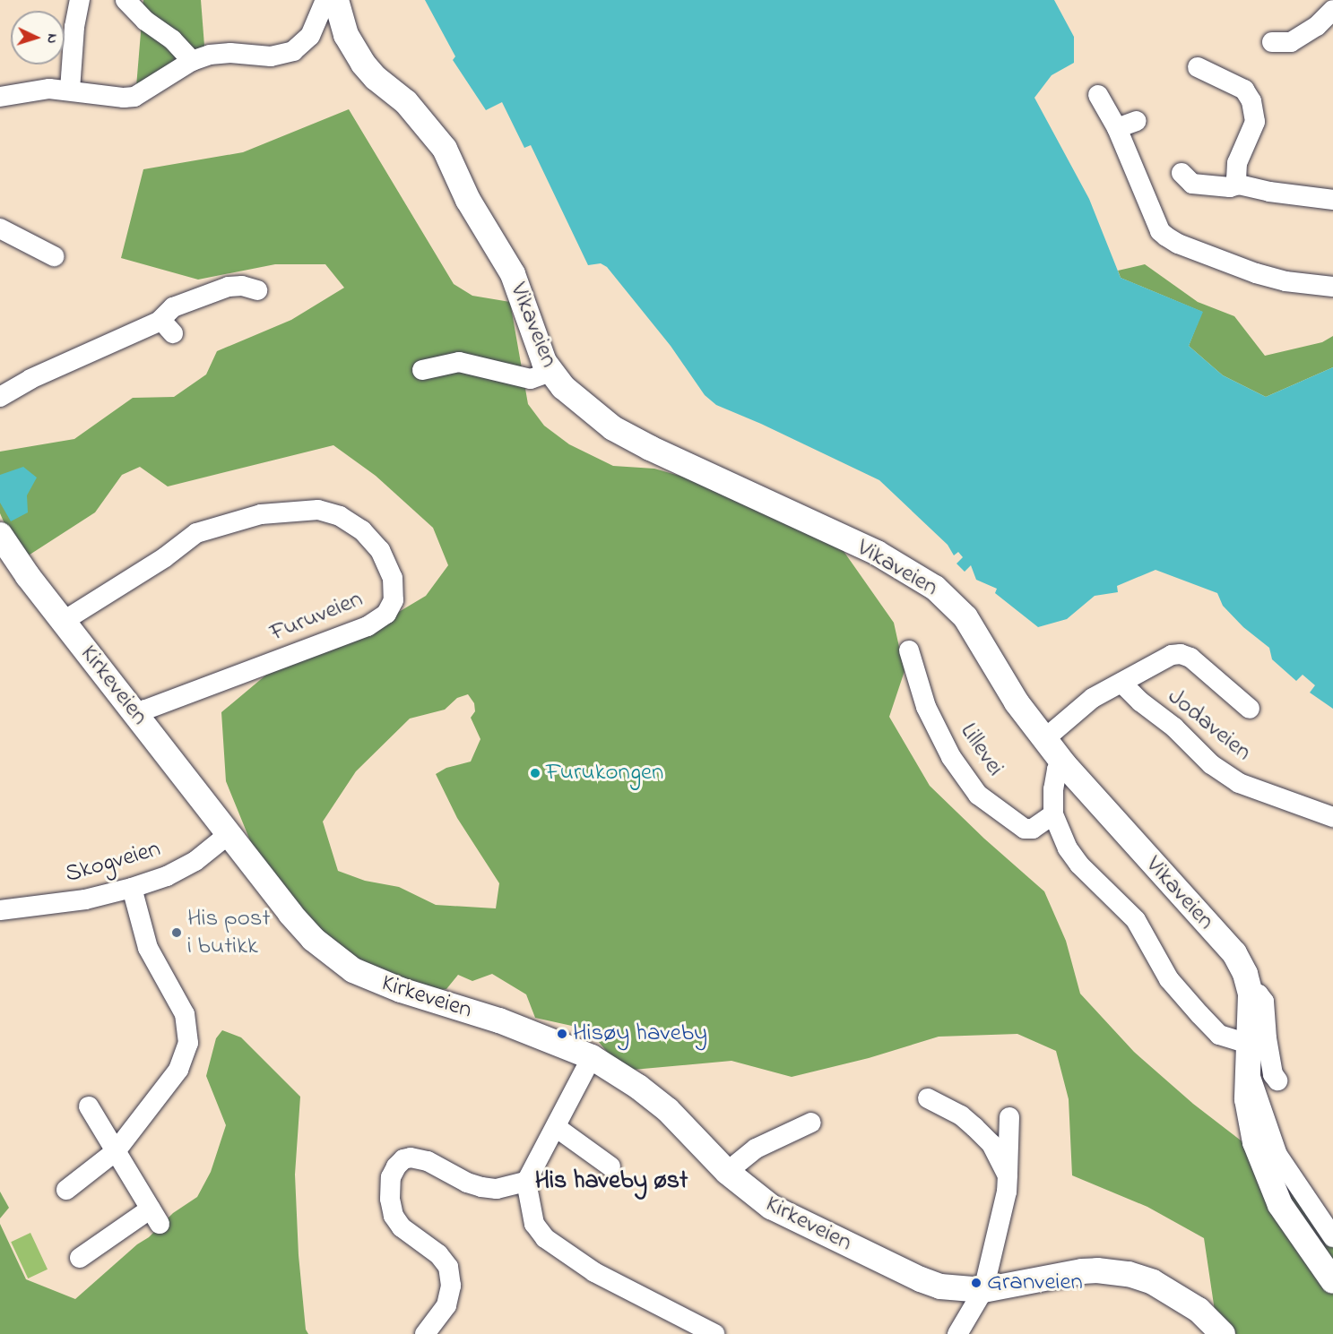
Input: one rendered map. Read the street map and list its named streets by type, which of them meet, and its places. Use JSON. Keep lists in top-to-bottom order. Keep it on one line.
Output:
{"streets":{"main road":["Vikaveien","Kirkeveien"],"street":["Furuveien","Jodaveien","Lillevei","Skogveien"]},"crossings":[["Furuveien","Kirkeveien"],["Kirkeveien","Skogveien"]],"districts":["His haveby øst"],"places":["Furukongen","His post i butikk","Hisøy haveby","Granveien"],"north":"right"}
